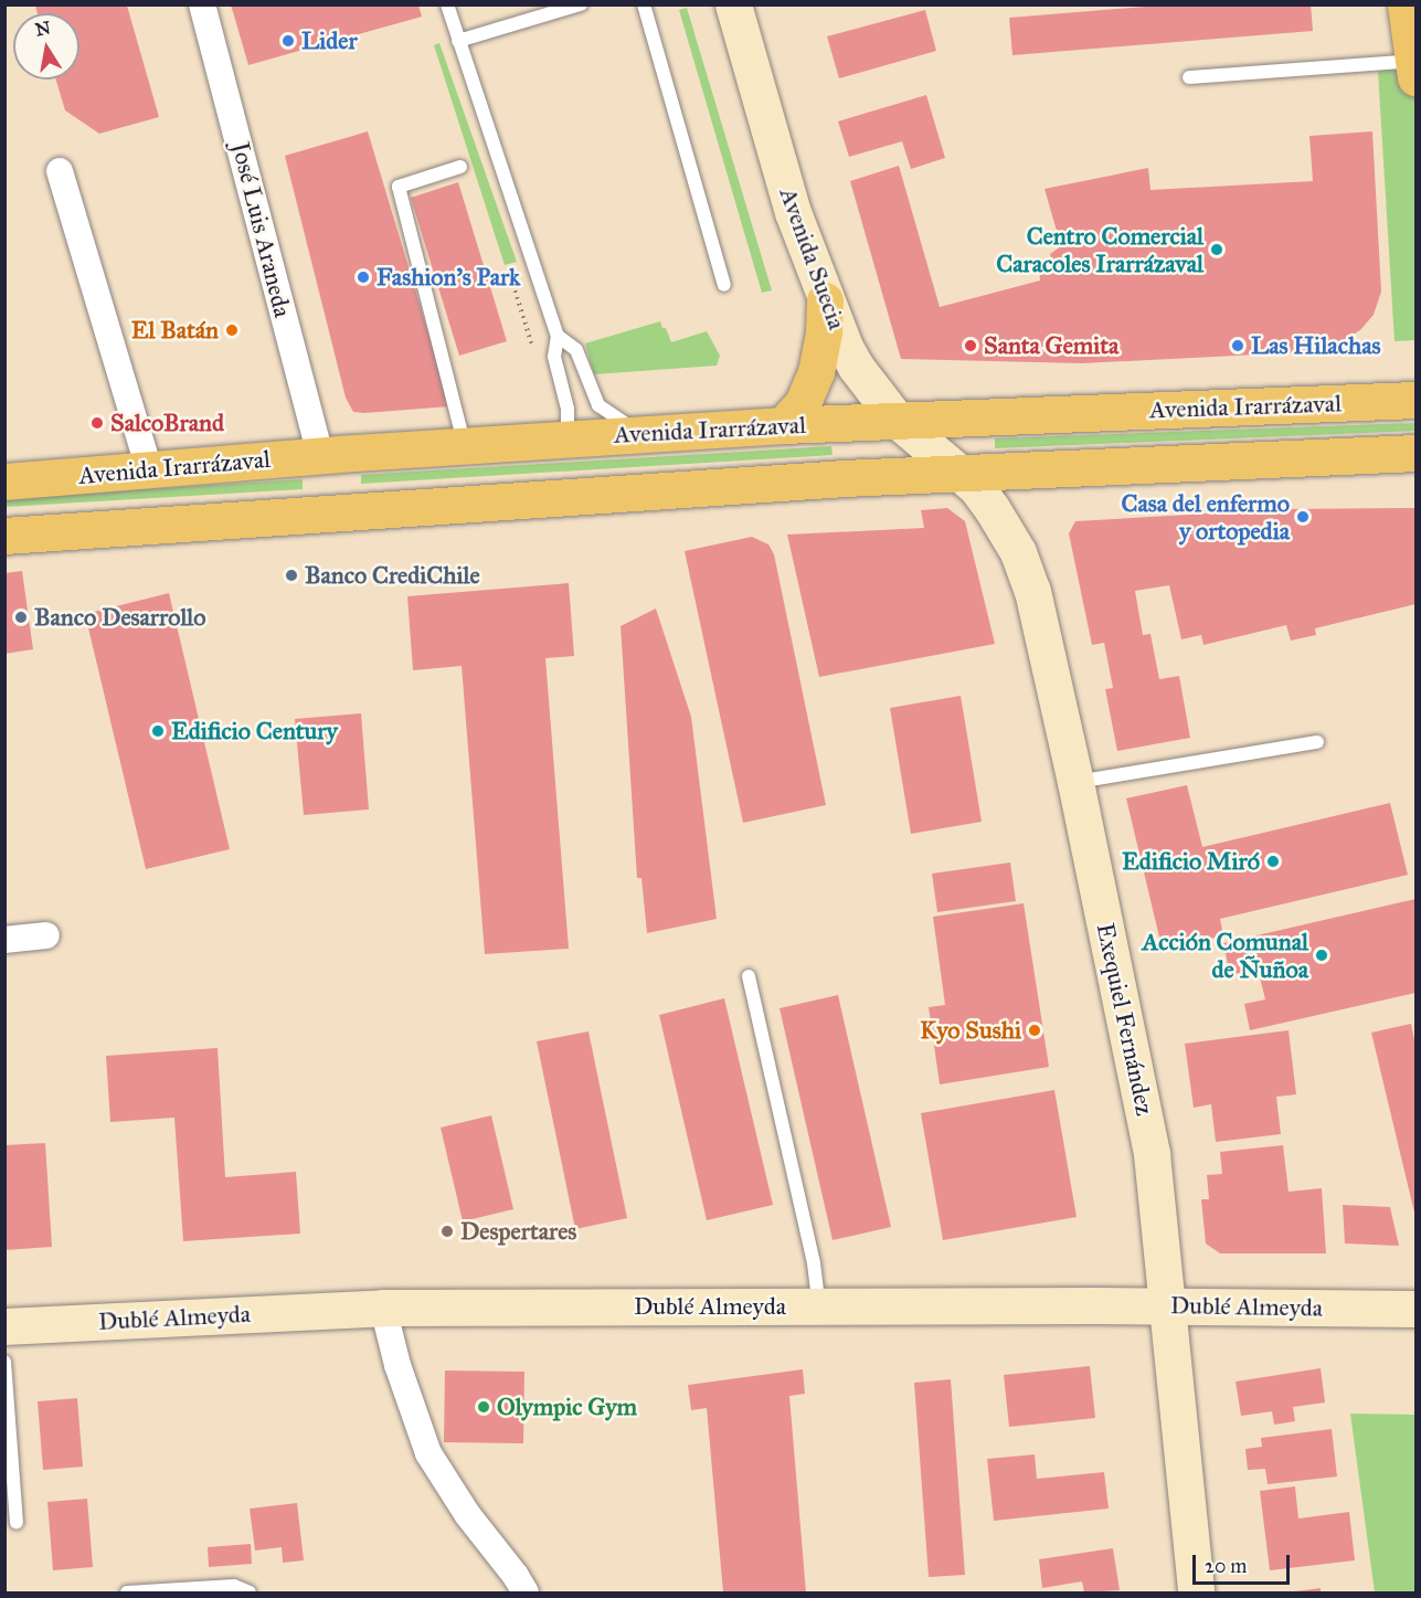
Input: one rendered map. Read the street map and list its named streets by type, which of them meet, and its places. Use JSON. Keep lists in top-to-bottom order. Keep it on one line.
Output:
{"streets":{"main road":["Avenida Irarrázaval"],"street":["José Luis Araneda","Avenida Suecia","Exequiel Fernández","Dublé Almeyda"]},"crossings":[["José Luis Araneda","Avenida Irarrázaval"],["Avenida Suecia","Avenida Irarrázaval"],["Avenida Suecia","Exequiel Fernández"],["Exequiel Fernández","Dublé Almeyda"]],"places":["Lider","Centro Comercial Caracoles Irarrázaval","Fashion's Park","El Batán","Santa Gemita","Las Hilachas","SalcoBrand","Casa del enfermo y ortopedia","Banco CrediChile","Banco Desarrollo","Edificio Century","Edificio Miró","Acción Comunal de Ñuñoa","Kyo Sushi","Despertares","Olympic Gym"],"scale_bar":"20 m","north":"top"}
